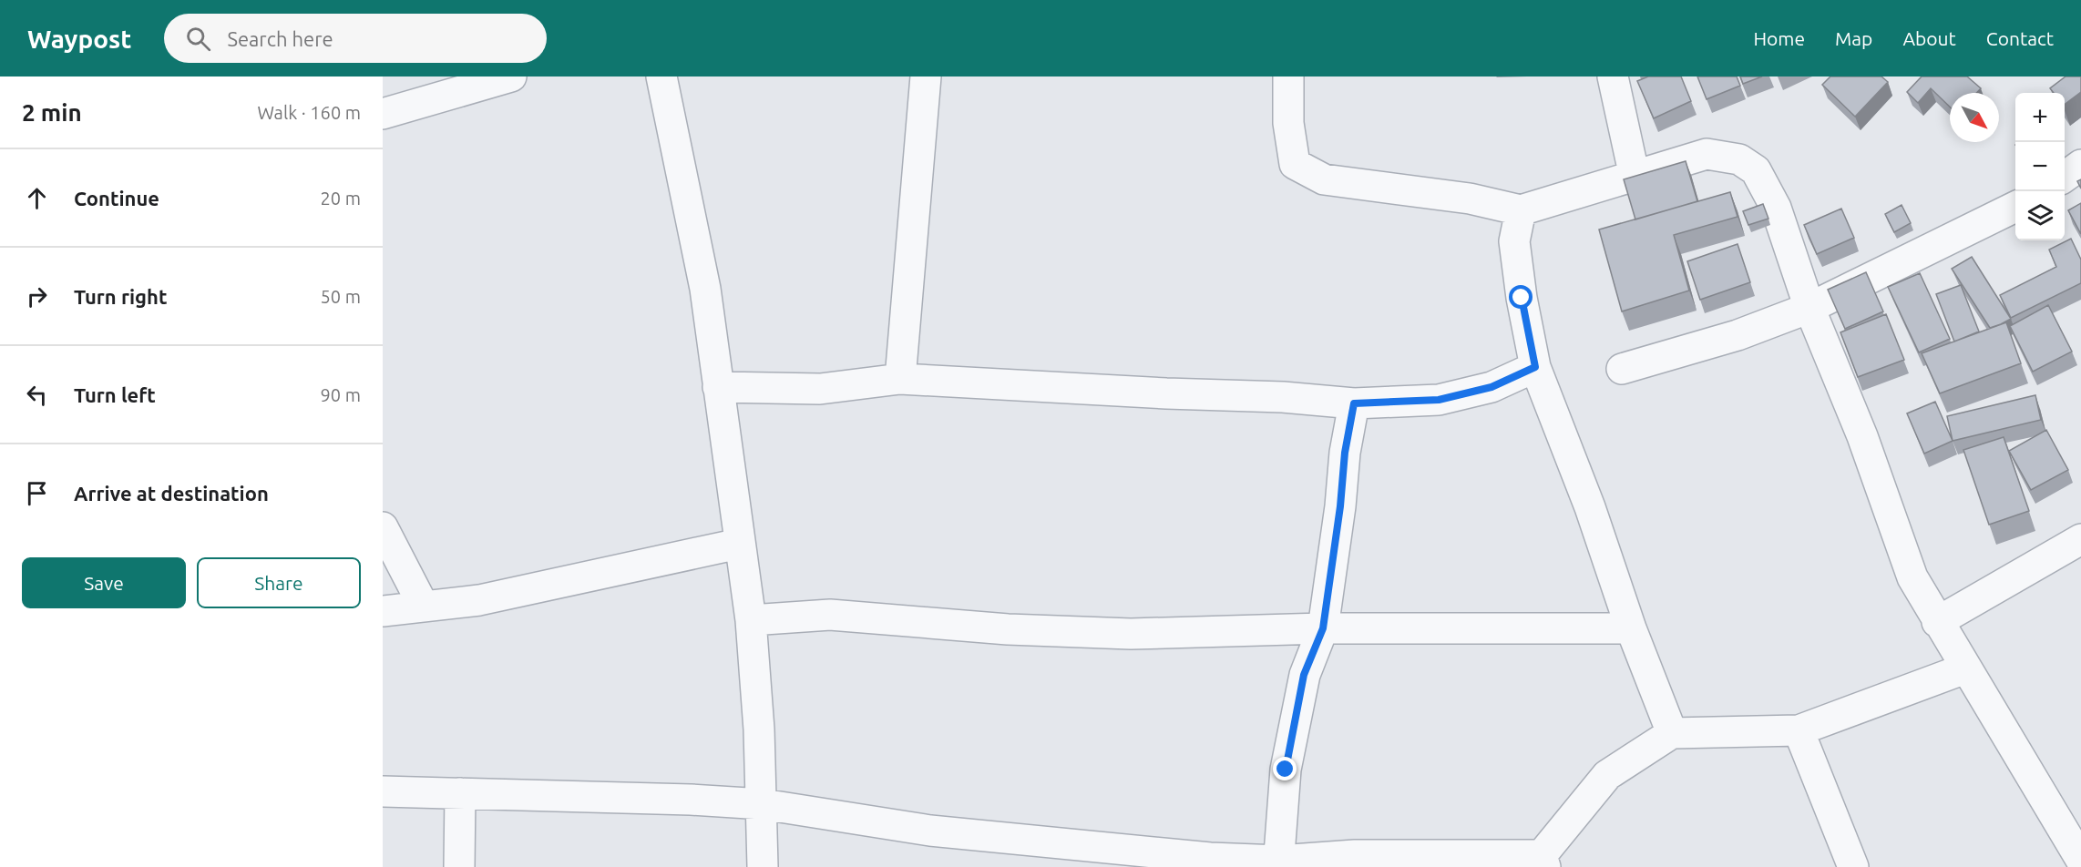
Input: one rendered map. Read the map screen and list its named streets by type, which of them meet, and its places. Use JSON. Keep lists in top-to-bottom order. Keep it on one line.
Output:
{"north":"bottom right","page":{"header":"Waypost","search":"Search here","nav":["Home","Map","About","Contact"],"heading":["2 min","Walk · 160 m"],"map_buttons":["+","−"],"list":[["Continue","20 m"],["Turn right","50 m"],["Turn left","90 m"],"Arrive at destination"],"buttons":["Save","Share"]}}
